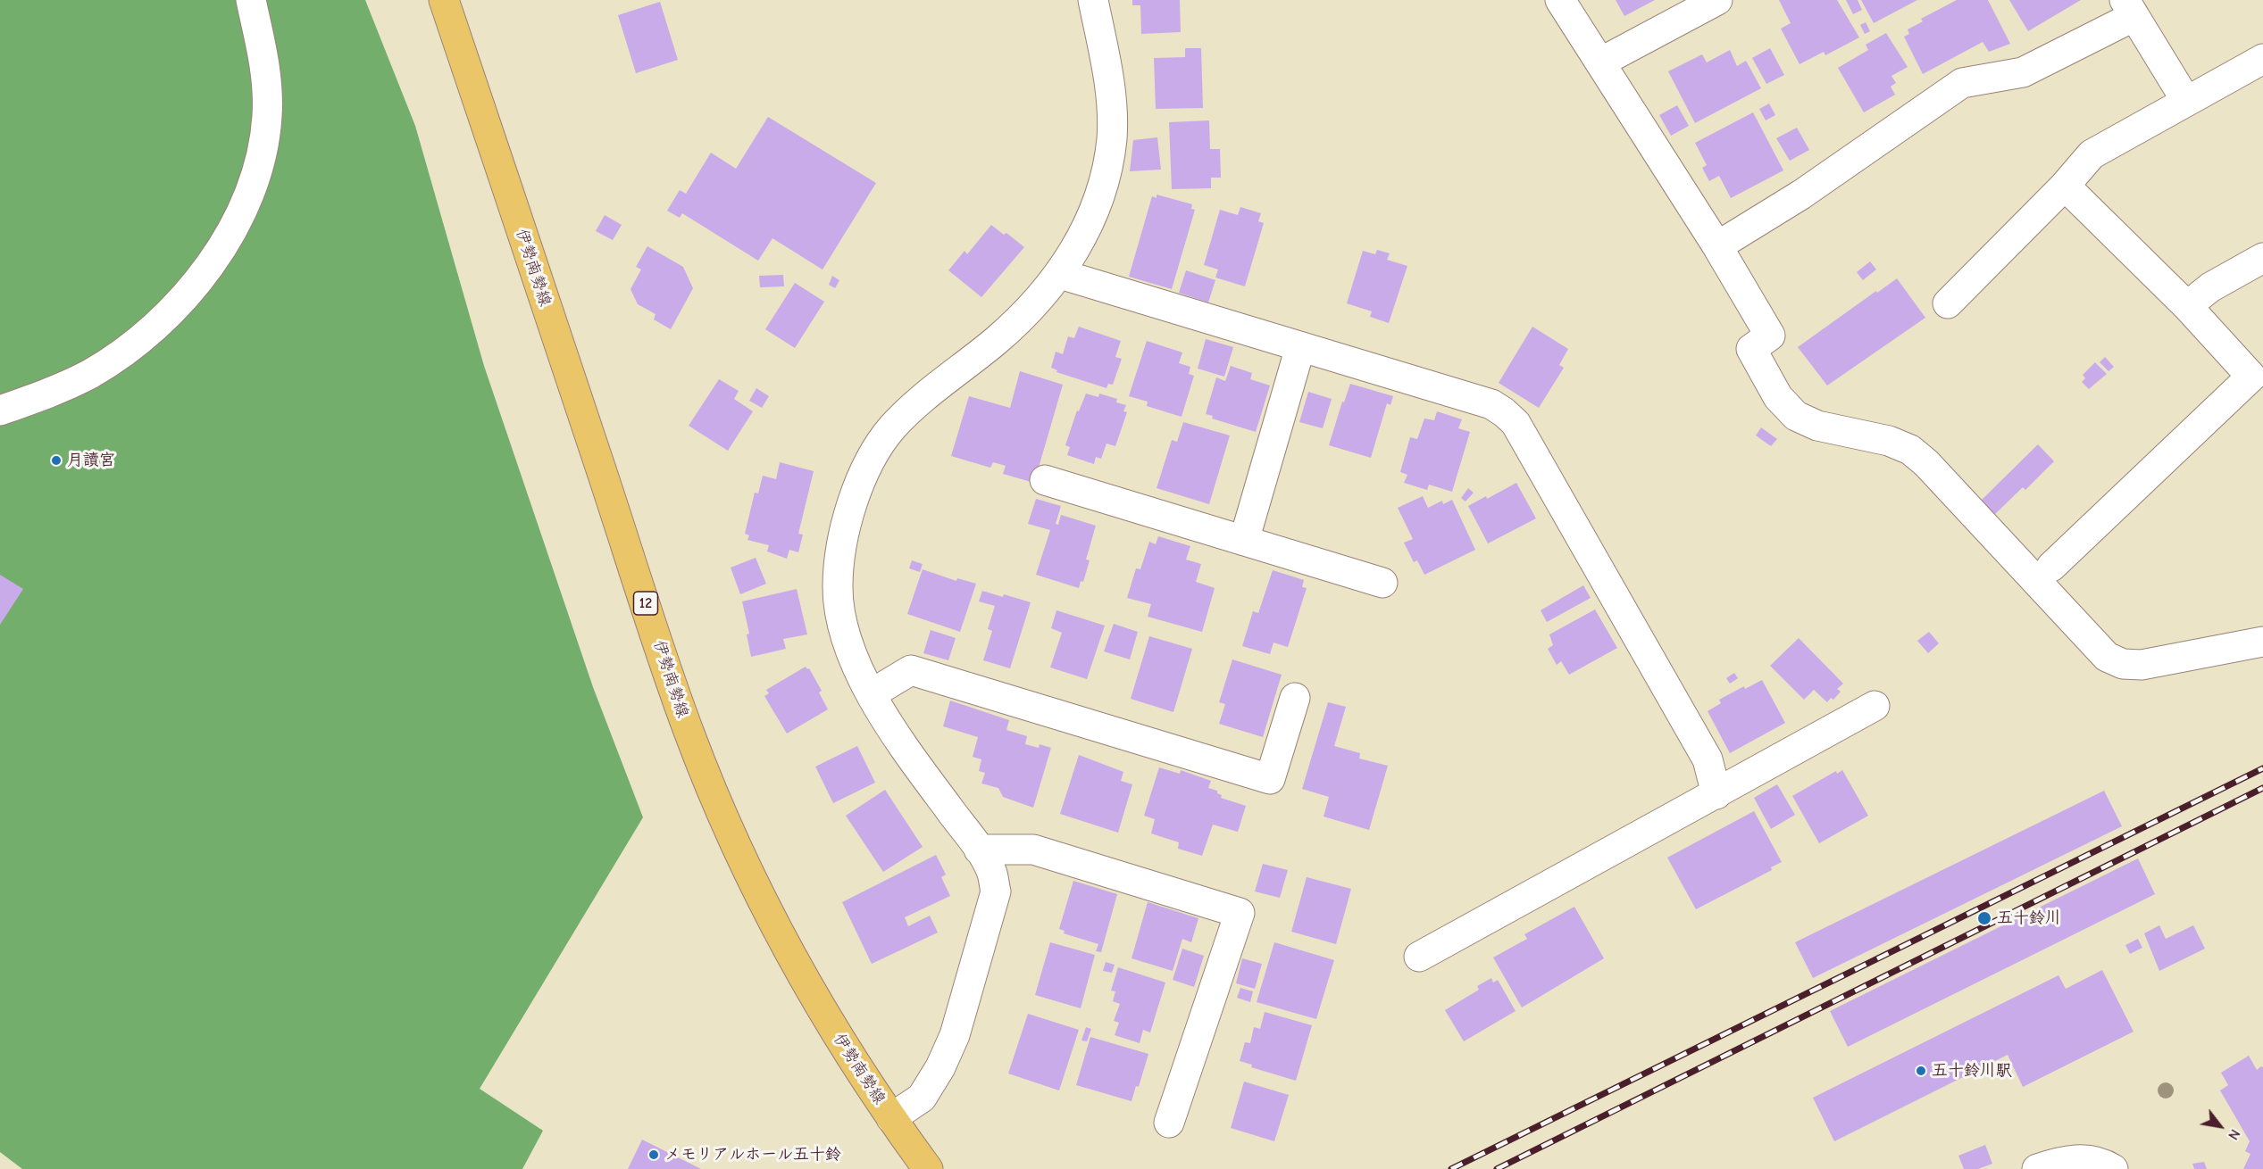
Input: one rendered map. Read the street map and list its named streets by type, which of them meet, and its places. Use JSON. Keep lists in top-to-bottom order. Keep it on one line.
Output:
{"streets":{"main road":["伊勢南勢線","12"]},"places":["月讀宮","五十鈴川","五十鈴川駅","メモリアルホール五十鈴"],"north":"bottom right"}
